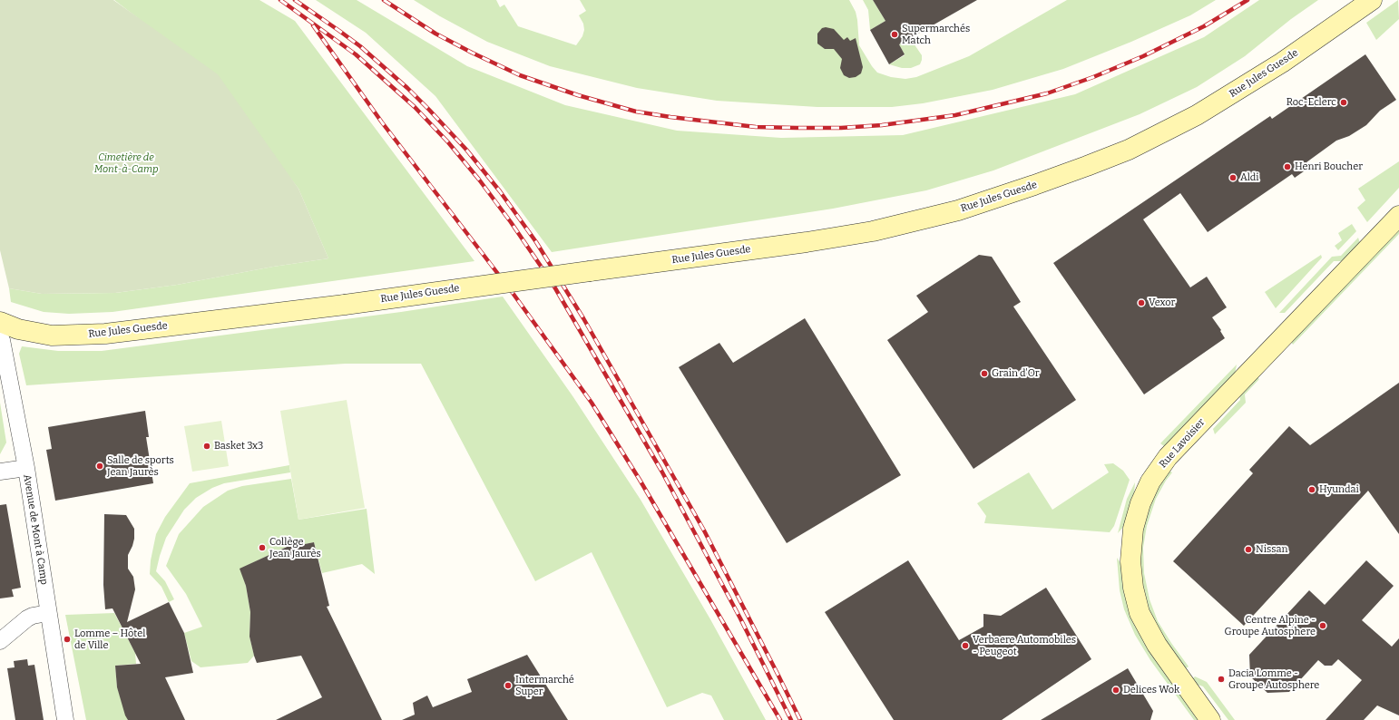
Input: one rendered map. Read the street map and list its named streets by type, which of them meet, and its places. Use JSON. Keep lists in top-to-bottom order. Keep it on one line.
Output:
{"streets":{"street":["Rue Jules Guesde","Rue Lavoisier","Avenue de Mont à Camp"]},"crossings":[["Rue Jules Guesde","Avenue de Mont à Camp"]],"parks":["Cimetière de Mont-à-Camp"],"places":["Supermarchés Match","Roc-Eclerc","Henri Boucher","Aldi","Vexor","Grain d'Or","Basket 3x3","Salle de sports Jean Jaurès","Hyundai","Collège Jean Jaurès","Nissan","Centre Alpine - Groupe Autosphere","Lomme – Hôtel de Ville","Verbaere Automobiles - Peugeot","Dacia Lomme - Groupe Autosphere","Intermarché Super","Delices Wok"]}
